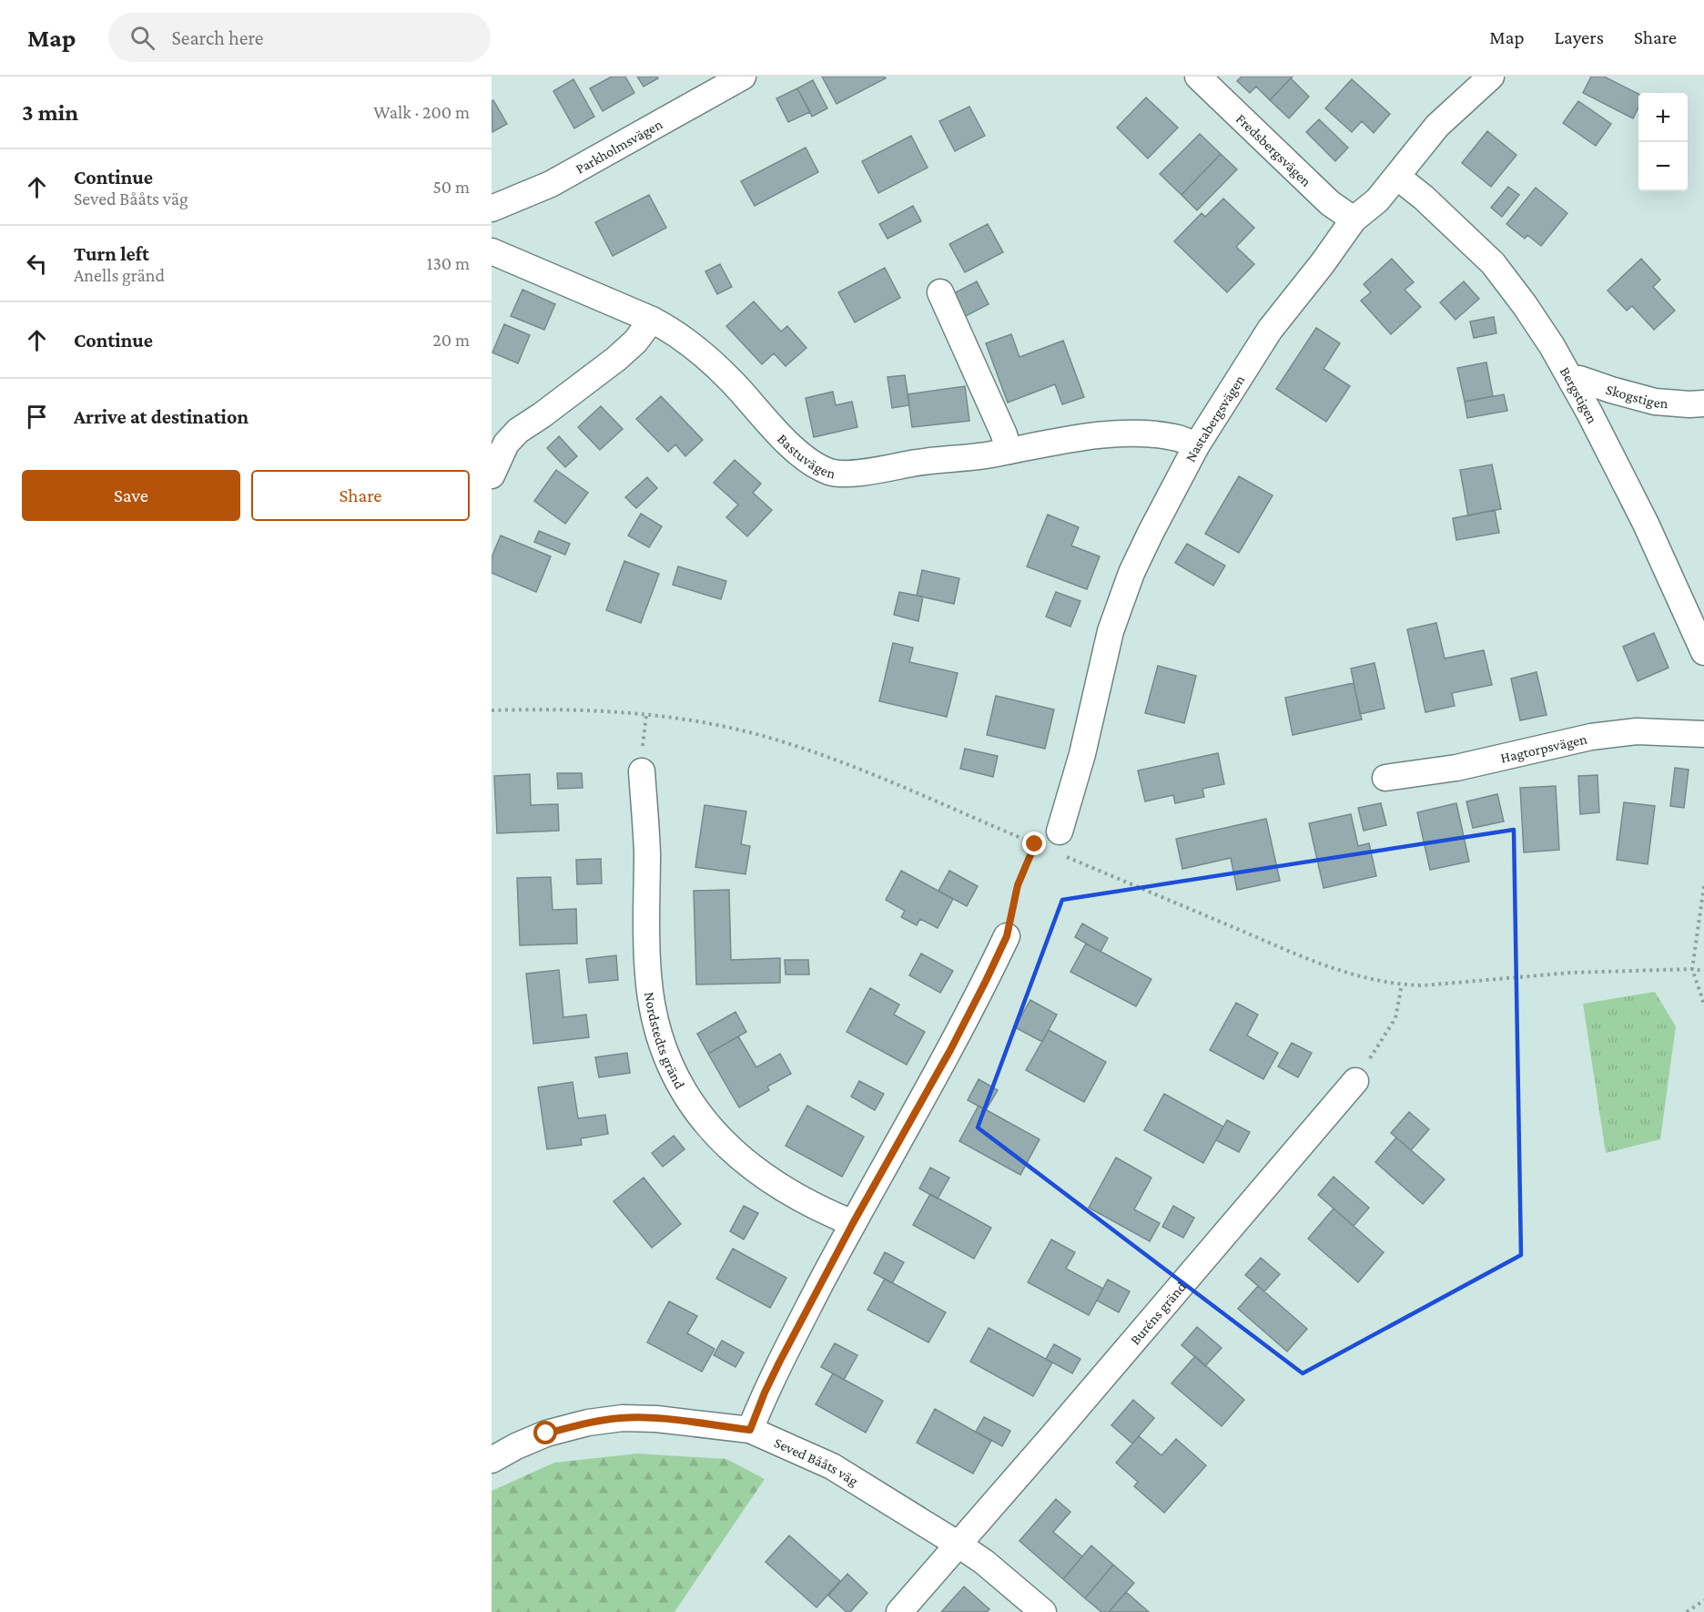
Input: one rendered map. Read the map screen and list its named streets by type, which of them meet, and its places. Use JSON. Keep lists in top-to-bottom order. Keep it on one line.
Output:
{"streets":{"street":["Parkholmsvägen","Fredsbergsvägen","Bergstigen","Skogstigen","Nastabergsvägen","Bastuvägen","Hagtorpsvägen","Nordstedts gränd","Buréns gränd","Seved Bååts väg"]},"crossings":[["Fredsbergsvägen","Nastabergsvägen"],["Bergstigen","Skogstigen"],["Bergstigen","Nastabergsvägen"],["Nastabergsvägen","Bastuvägen"],["Buréns gränd","Seved Bååts väg"]],"page":{"header":"Map","search":"Search here","nav":["Map","Layers","Share"],"heading":["3 min","Walk · 200 m"],"map_buttons":["+","−"],"list":[["Continue","Seved Bååts väg","50 m"],["Turn left","Anells gränd","130 m"],["Continue","20 m"],"Arrive at destination"],"buttons":["Save","Share"]}}
